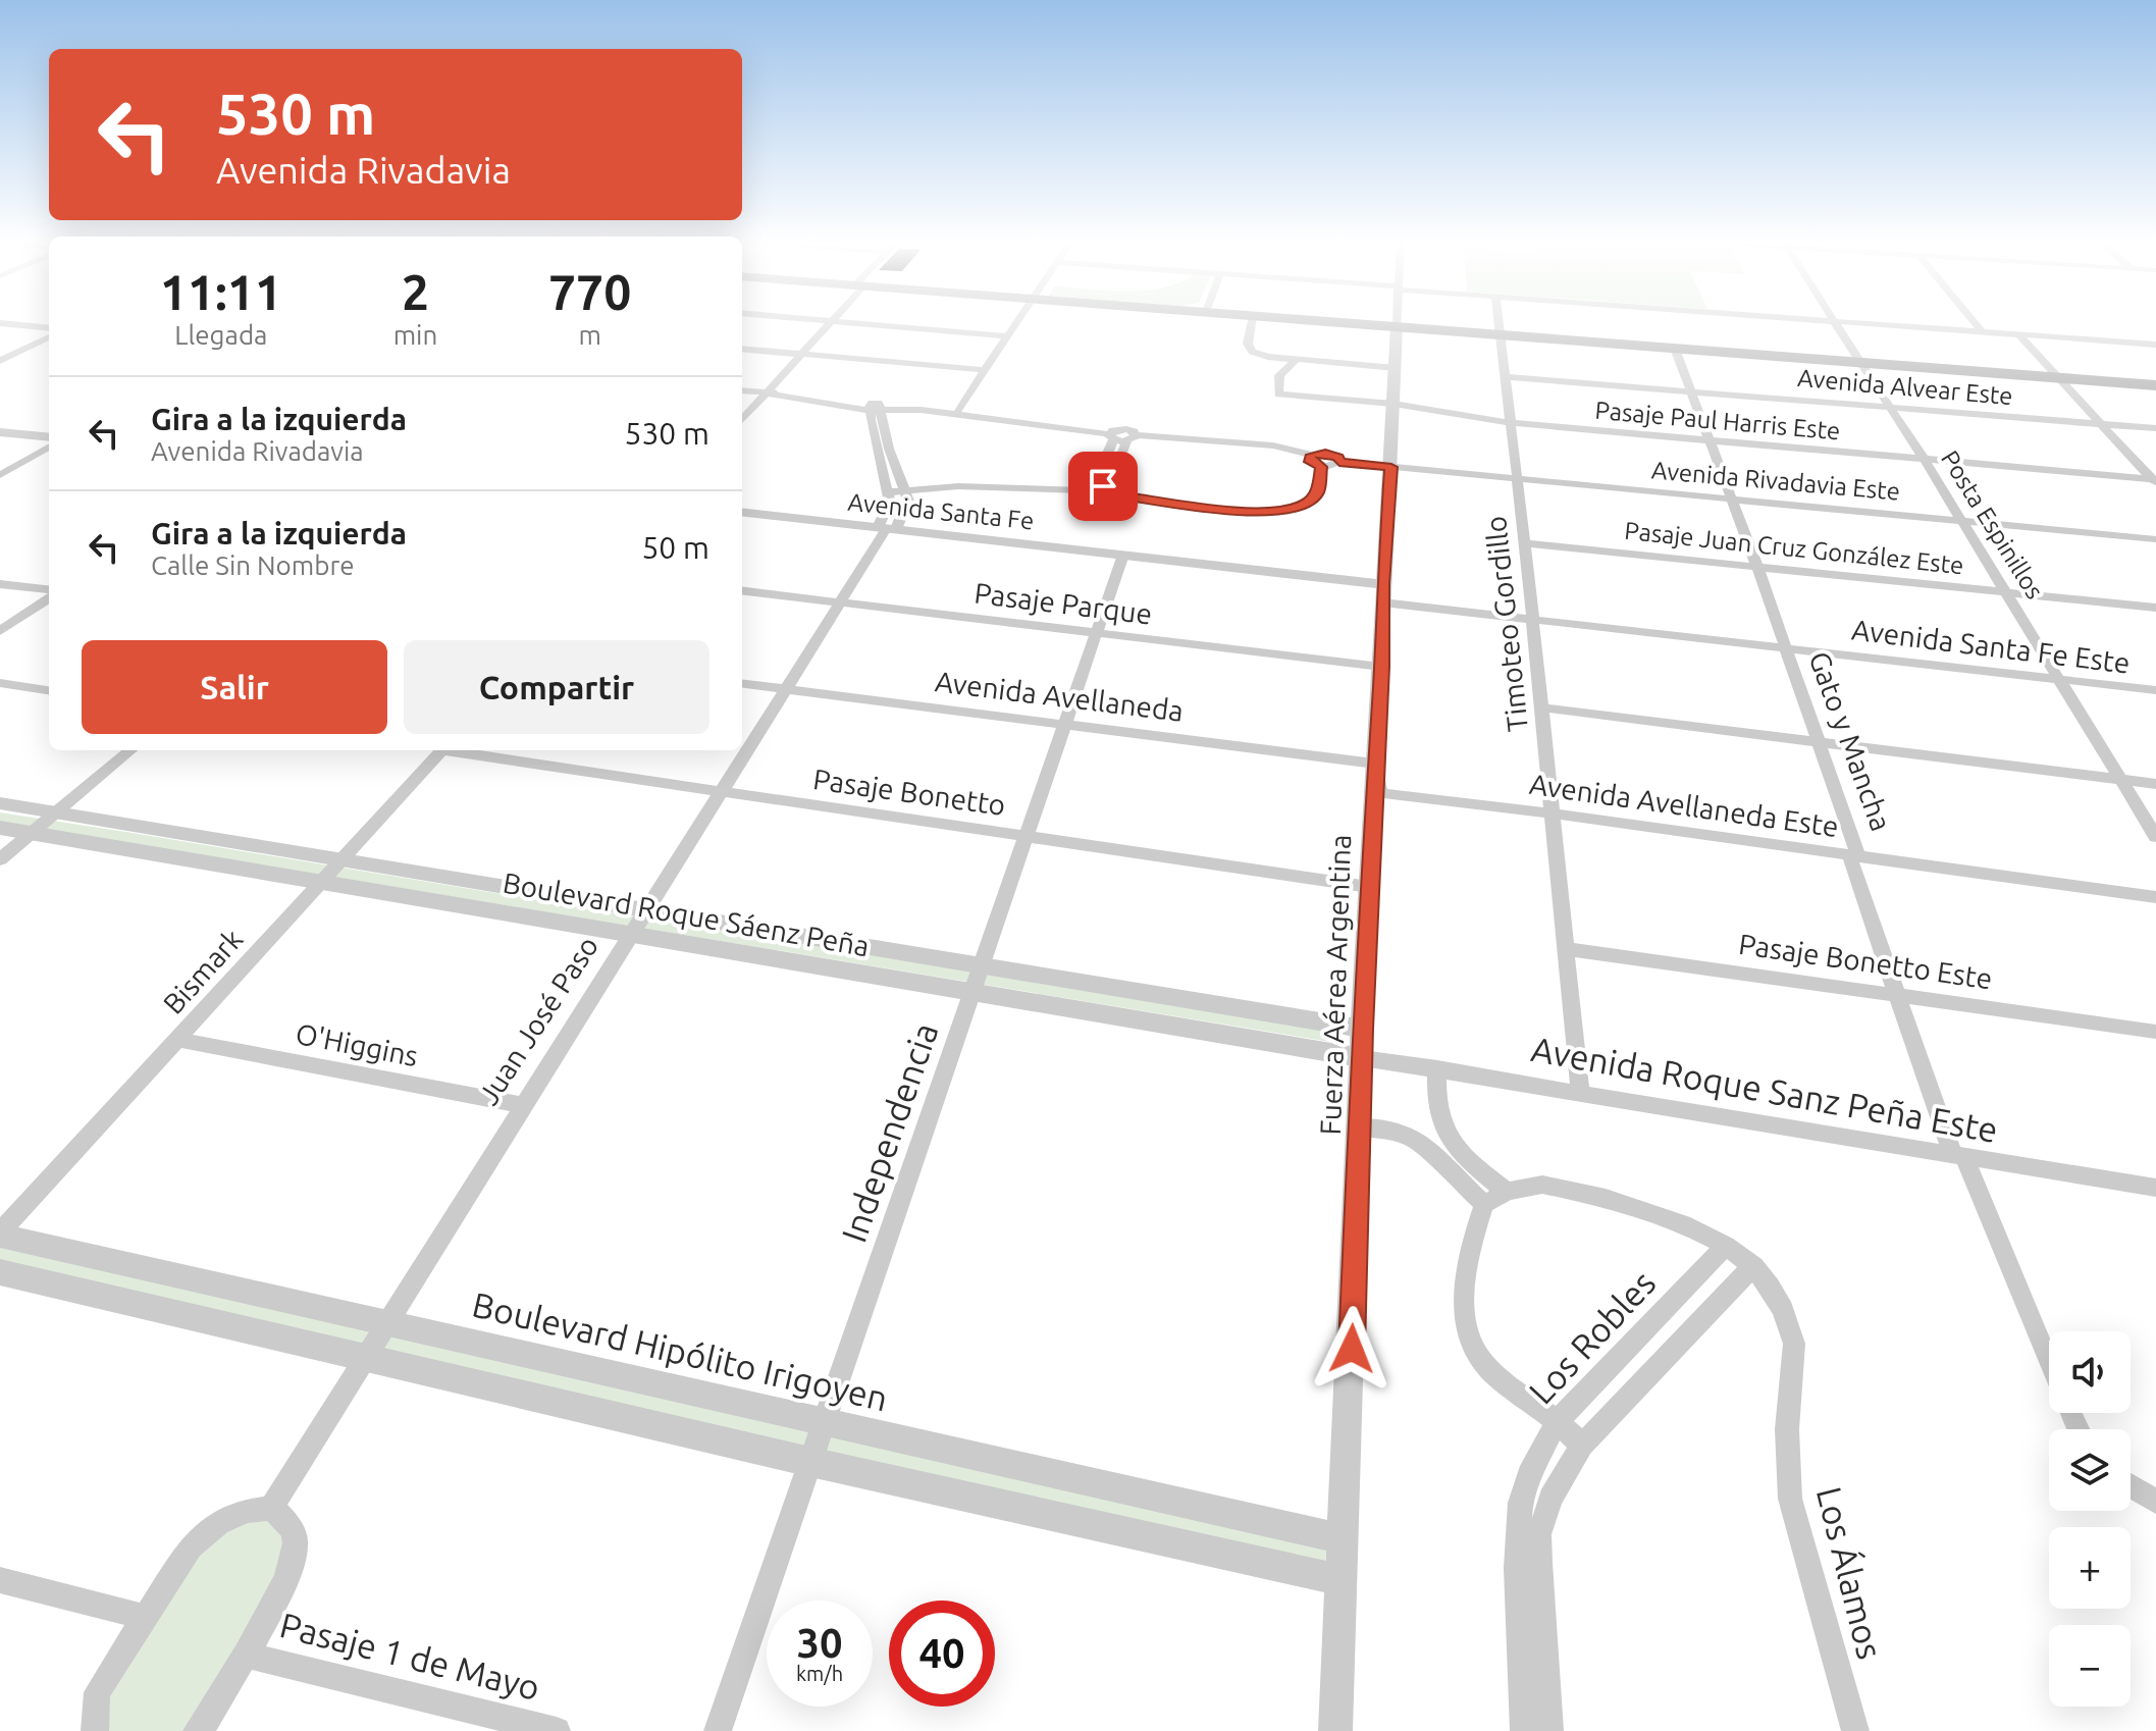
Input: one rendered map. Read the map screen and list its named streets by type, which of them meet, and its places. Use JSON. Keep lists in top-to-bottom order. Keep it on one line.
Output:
{"streets":{"street":["Avenida Alvear Este","Pasaje Paul Harris Este","Avenida Rivadavia Este","Avenida Santa Fe","Posta Espinillos","Pasaje Juan Cruz González Este","Pasaje Parque","Timoteo Gordillo","Avenida Santa Fe Este","Avenida Avellaneda","Gato y Mancha","Pasaje Bonetto","Avenida Avellaneda Este","Boulevard Roque Sáenz Peña","Pasaje Bonetto Este","Bismark","Fuerza Aérea Argentina","Juan José Paso","O'Higgins","Avenida Roque Sanz Peña Este","Independencia","Los Robles","Boulevard Hipólito Irigoyen","Los Álamos","Pasaje 1 de Mayo"]},"crossings":[["Avenida Alvear Este","Posta Espinillos"],["Avenida Alvear Este","Timoteo Gordillo"],["Avenida Alvear Este","Gato y Mancha"],["Pasaje Paul Harris Este","Posta Espinillos"],["Pasaje Paul Harris Este","Timoteo Gordillo"],["Pasaje Paul Harris Este","Gato y Mancha"],["Pasaje Paul Harris Este","Fuerza Aérea Argentina"],["Avenida Rivadavia Este","Posta Espinillos"],["Avenida Rivadavia Este","Timoteo Gordillo"],["Avenida Rivadavia Este","Gato y Mancha"],["Avenida Rivadavia Este","Fuerza Aérea Argentina"],["Avenida Santa Fe","Avenida Santa Fe Este"],["Avenida Santa Fe","Fuerza Aérea Argentina"],["Avenida Santa Fe","Juan José Paso"],["Avenida Santa Fe","Independencia"],["Posta Espinillos","Pasaje Juan Cruz González Este"],["Posta Espinillos","Avenida Santa Fe Este"],["Pasaje Juan Cruz González Este","Timoteo Gordillo"],["Pasaje Juan Cruz González Este","Gato y Mancha"],["Pasaje Parque","Fuerza Aérea Argentina"],["Pasaje Parque","Juan José Paso"],["Pasaje Parque","Independencia"],["Timoteo Gordillo","Avenida Santa Fe Este"],["Timoteo Gordillo","Avenida Avellaneda Este"],["Timoteo Gordillo","Pasaje Bonetto Este"],["Timoteo Gordillo","Avenida Roque Sanz Peña Este"],["Avenida Santa Fe Este","Gato y Mancha"],["Avenida Santa Fe Este","Fuerza Aérea Argentina"],["Avenida Avellaneda","Avenida Avellaneda Este"],["Avenida Avellaneda","Fuerza Aérea Argentina"],["Avenida Avellaneda","Juan José Paso"],["Avenida Avellaneda","Independencia"],["Gato y Mancha","Avenida Avellaneda Este"],["Gato y Mancha","Pasaje Bonetto Este"],["Gato y Mancha","Avenida Roque Sanz Peña Este"],["Pasaje Bonetto","Fuerza Aérea Argentina"],["Pasaje Bonetto","Juan José Paso"],["Pasaje Bonetto","Independencia"],["Avenida Avellaneda Este","Fuerza Aérea Argentina"],["Boulevard Roque Sáenz Peña","Bismark"],["Boulevard Roque Sáenz Peña","Fuerza Aérea Argentina"],["Boulevard Roque Sáenz Peña","Juan José Paso"],["Boulevard Roque Sáenz Peña","Avenida Roque Sanz Peña Este"],["Boulevard Roque Sáenz Peña","Independencia"],["Bismark","O'Higgins"],["Bismark","Boulevard Hipólito Irigoyen"],["Fuerza Aérea Argentina","Avenida Roque Sanz Peña Este"],["Fuerza Aérea Argentina","Boulevard Hipólito Irigoyen"],["Juan José Paso","O'Higgins"],["Juan José Paso","Boulevard Hipólito Irigoyen"],["Independencia","Boulevard Hipólito Irigoyen"],["Los Robles","Los Álamos"]],"page":{"turn":["530 m","Avenida Rivadavia"],"eta":["11:11","Llegada","2","min","770","m"],"list":[{"name":"Gira a la izquierda","note":"Avenida Rivadavia","value":"530 m"},{"name":"Gira a la izquierda","note":"Calle Sin Nombre","value":"50 m"}],"buttons":["Salir","Compartir"],"map_buttons":["+","−"],"speed":"30 km/h","limit":"40"}}
